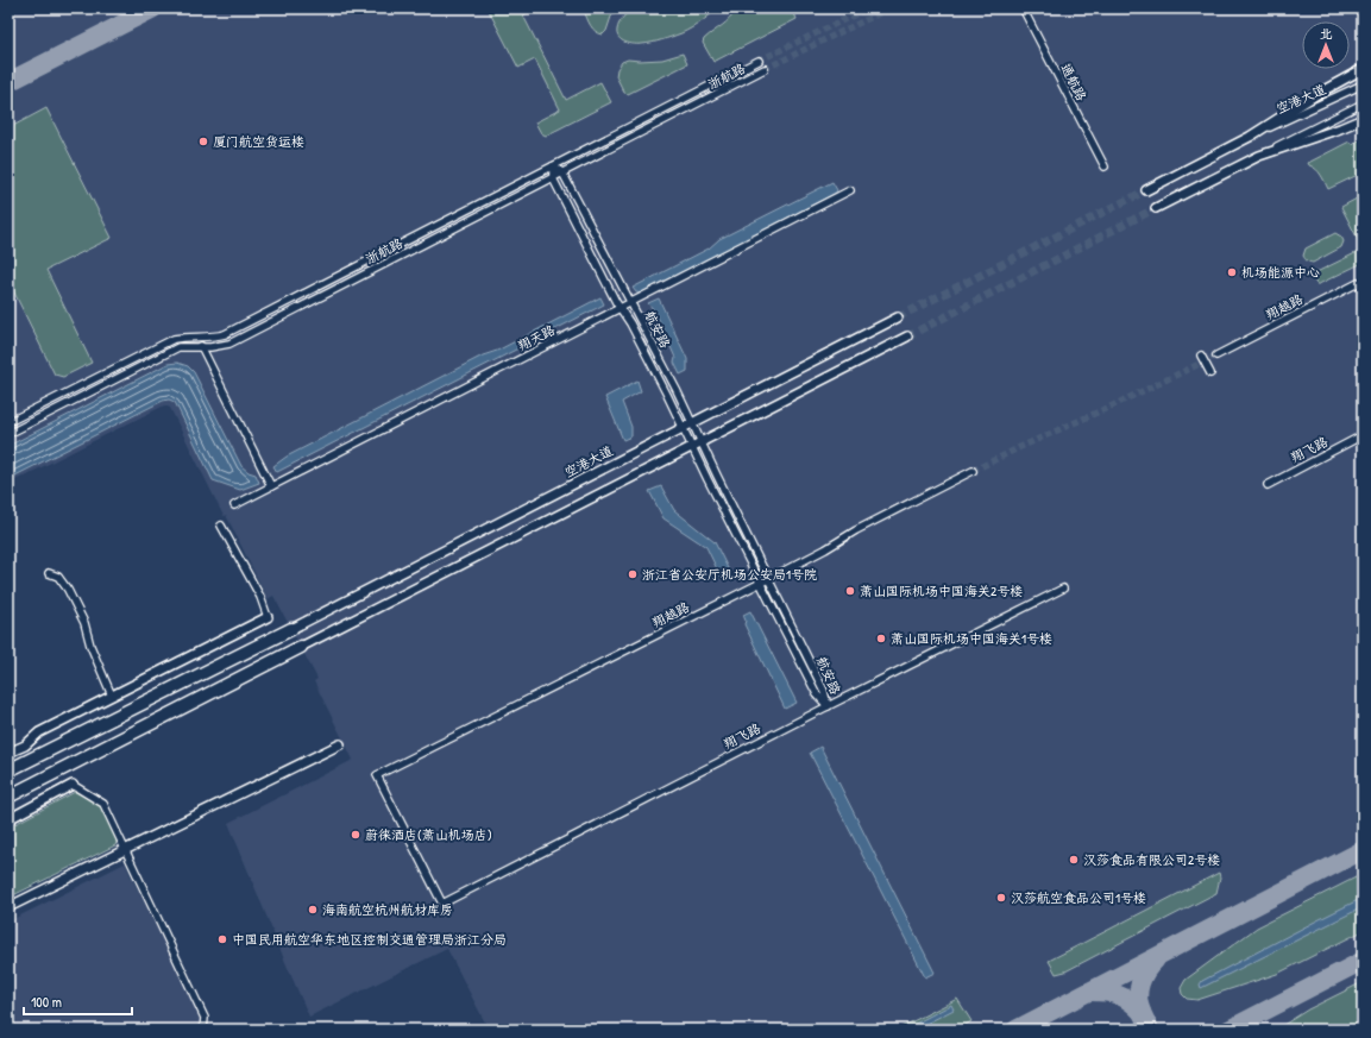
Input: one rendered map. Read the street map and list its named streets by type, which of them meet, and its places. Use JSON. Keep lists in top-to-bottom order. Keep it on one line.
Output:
{"streets":{"main road":["空港大道"],"street":["浙航路","通航路","翔越路","航安路","翔天路","翔飞路"]},"crossings":[["浙航路","航安路"],["空港大道","航安路"],["翔越路","航安路"],["翔越路","翔飞路"],["航安路","翔天路"],["航安路","翔飞路"]],"places":["厦门航空货运楼","机场能源中心","浙江省公安厅机场公安局1号院","萧山国际机场中国海关2号楼","萧山国际机场中国海关1号楼","蔚徕酒店(萧山机场店)","汉莎食品有限公司2号楼","汉莎航空食品公司1号楼","海南航空杭州航材库房","中国民用航空华东地区控制交通管理局浙江分局"],"scale_bar":"100 m","north":"top"}
